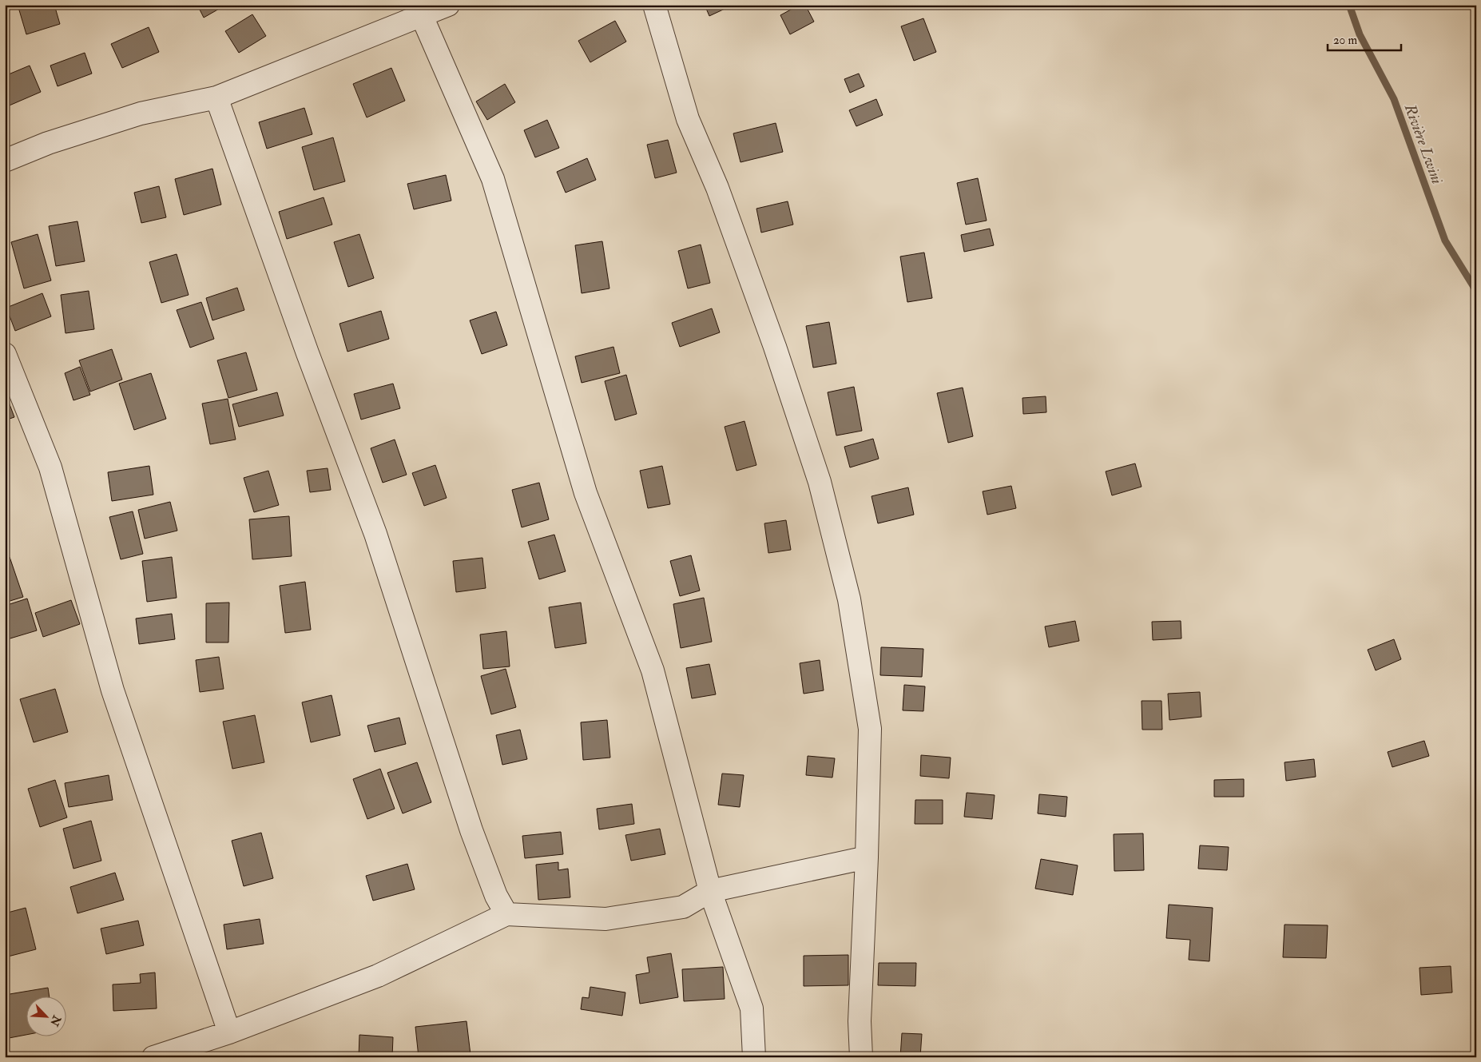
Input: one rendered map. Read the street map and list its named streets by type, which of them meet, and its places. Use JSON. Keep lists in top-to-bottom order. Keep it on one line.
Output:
{"water":["Rivière Lwini"],"scale_bar":"20 m","north":"bottom right"}
